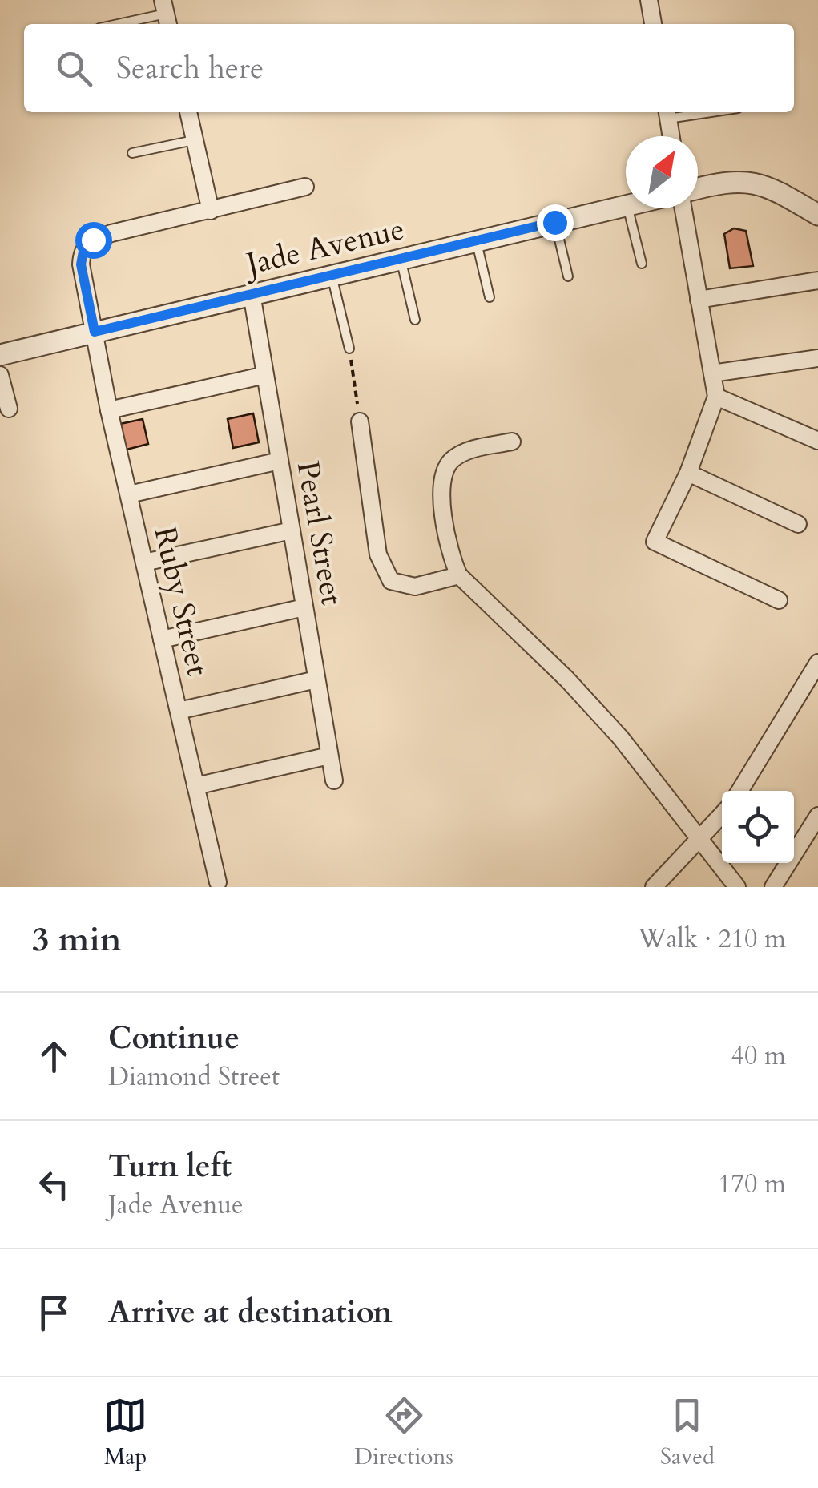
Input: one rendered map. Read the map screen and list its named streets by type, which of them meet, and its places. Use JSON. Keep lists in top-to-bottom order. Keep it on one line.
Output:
{"streets":{"street":["Jade Avenue","Pearl Street","Ruby Street"]},"crossings":[["Jade Avenue","Pearl Street"],["Jade Avenue","Ruby Street"]],"north":"top right","page":{"search":"Search here","heading":["3 min","Walk · 210 m"],"list":[["Continue","Diamond Street","40 m"],["Turn left","Jade Avenue","170 m"],"Arrive at destination"],"nav":["Map","Directions","Saved"]}}
